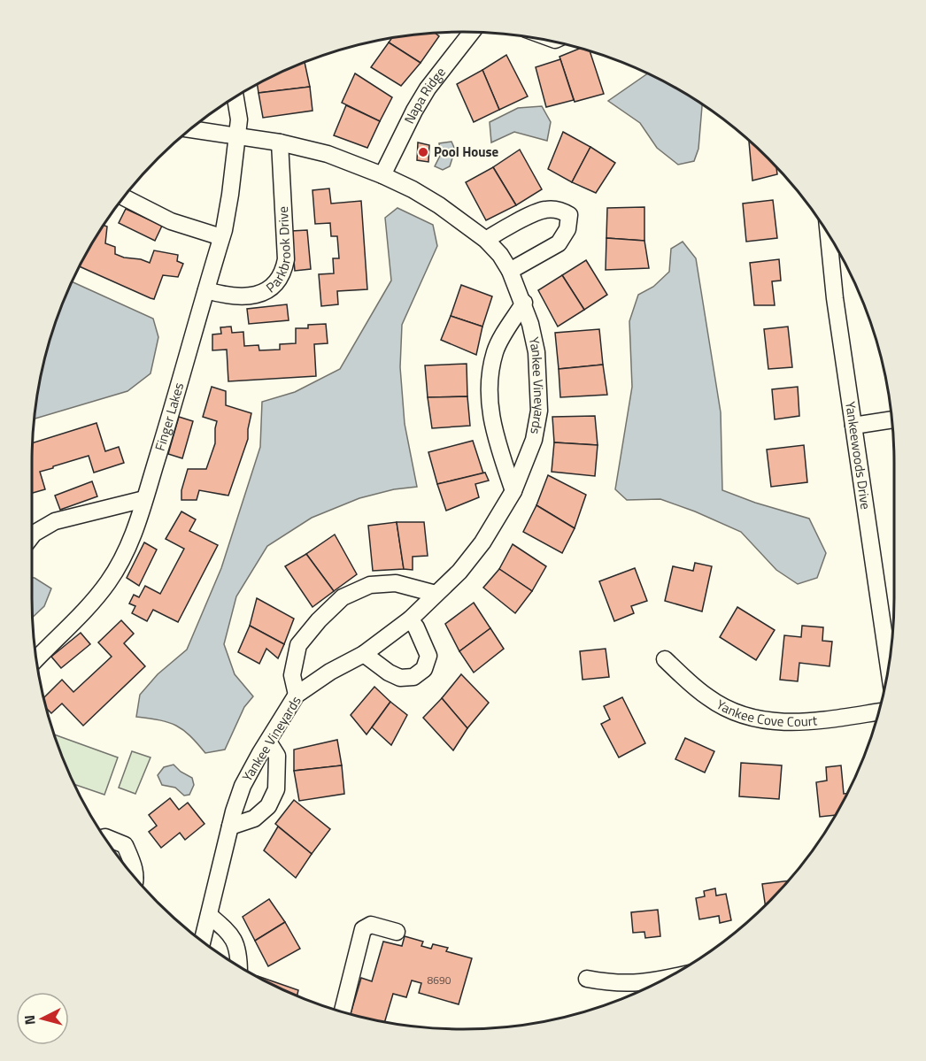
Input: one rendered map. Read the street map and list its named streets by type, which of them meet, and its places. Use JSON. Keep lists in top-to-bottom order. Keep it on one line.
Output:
{"streets":{"street":["Napa Ridge","Parkbrook Drive","Yankee Vineyards","Finger Lakes","Yankeewoods Drive","Yankee Cove Court"]},"crossings":[["Napa Ridge","Yankee Vineyards"],["Parkbrook Drive","Yankee Vineyards"],["Parkbrook Drive","Finger Lakes"],["Yankee Vineyards","Finger Lakes"]],"places":["Pool House"],"house_numbers":["8690"],"north":"left"}
